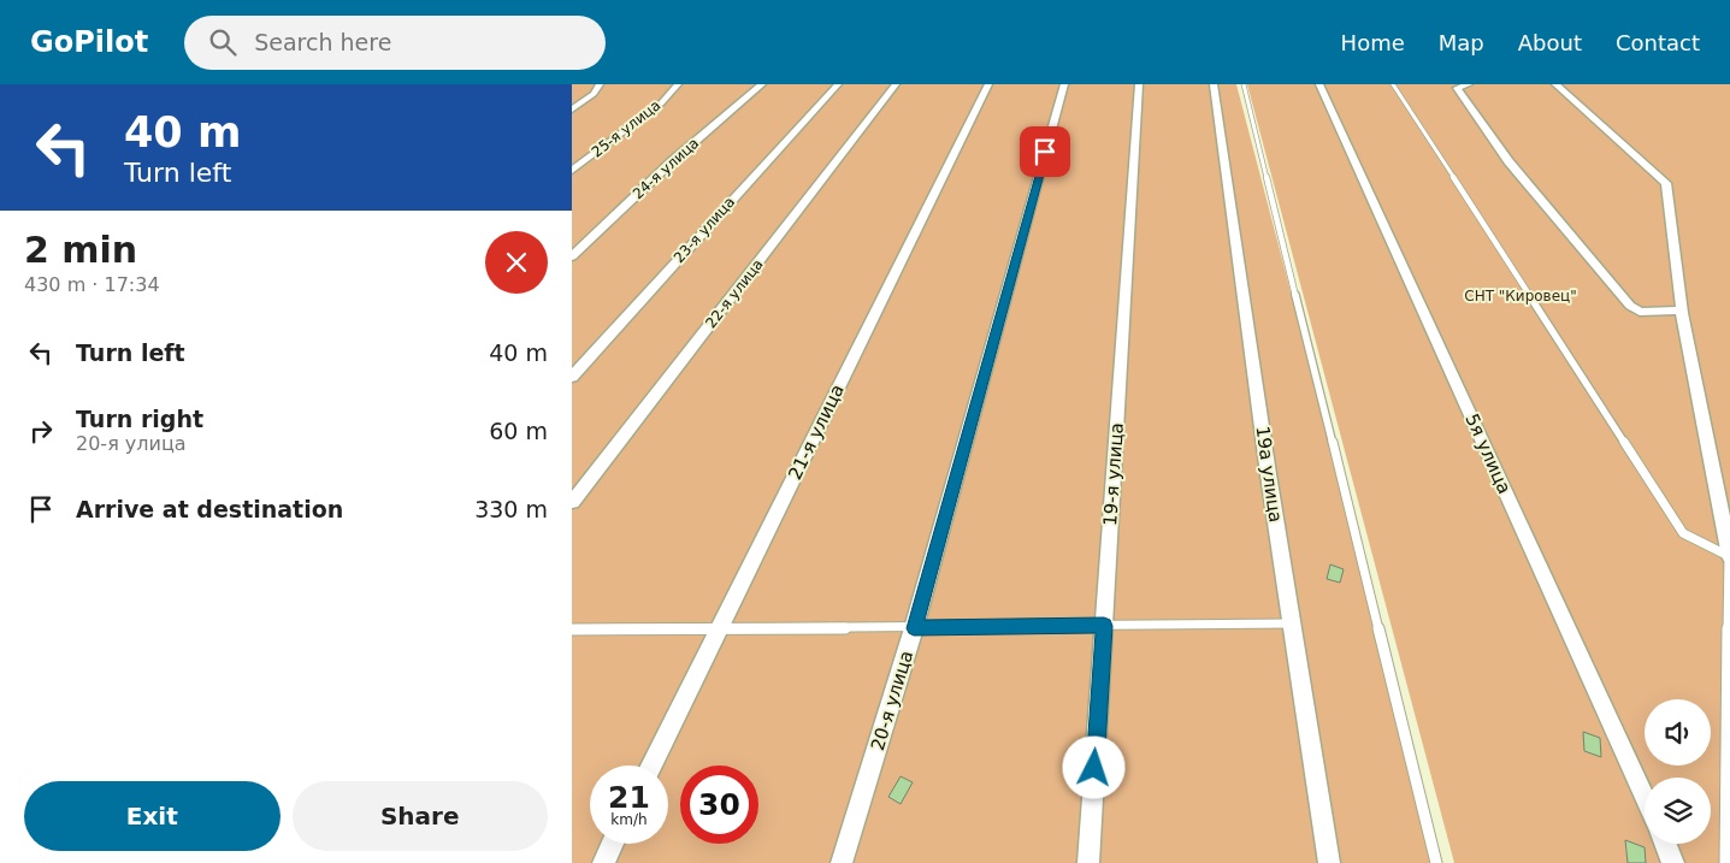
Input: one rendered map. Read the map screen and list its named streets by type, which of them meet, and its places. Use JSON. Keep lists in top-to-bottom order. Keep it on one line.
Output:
{"streets":{"street":["25-я улица","24-я улица","23-я улица","22-я улица","21-я улица","5я улица","19-я улица","19а улица","20-я улица"]},"parks":["СНТ \"Кировец\""],"page":{"header":"GoPilot","search":"Search here","nav":["Home","Map","About","Contact"],"turn":["40 m","Turn left"],"heading":["2 min","430 m · 17:34"],"list":[{"name":"Turn left","value":"40 m"},{"name":"Turn right","note":"20-я улица","value":"60 m"},{"name":"Arrive at destination","value":"330 m"}],"speed":"21 km/h","limit":"30","buttons":["Exit","Share"]}}
